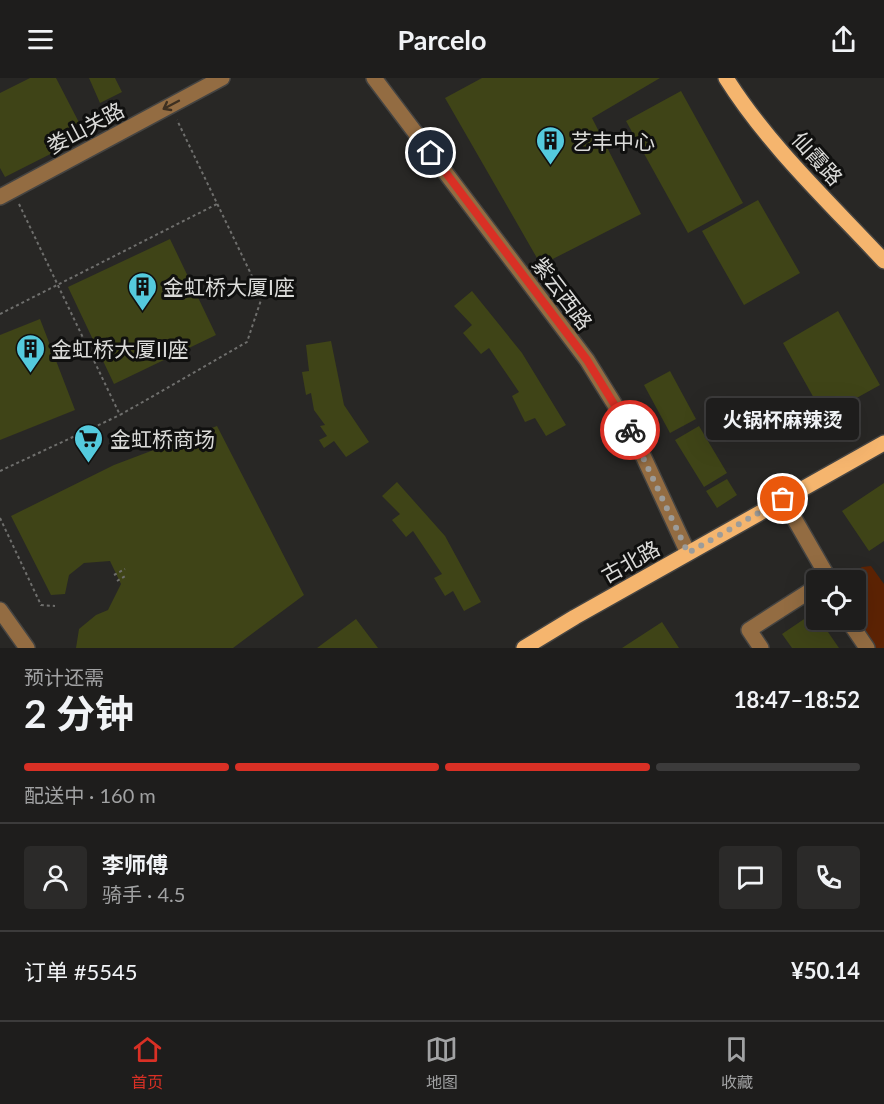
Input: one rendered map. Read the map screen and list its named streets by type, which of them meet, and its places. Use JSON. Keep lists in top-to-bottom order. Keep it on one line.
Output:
{"streets":{"main road":["仙霞路","古北路"],"street":["娄山关路","紫云西路"]},"crossings":[["紫云西路","古北路"]],"places":{"building":["艺丰中心","金虹桥大厦I座","金虹桥大厦II座"],"supermarket":["金虹桥商场"],"other":["火锅杯麻辣烫"]},"page":{"header":"Parcelo","bubble":"火锅杯麻辣烫","heading":["2 分钟","预计还需","18:47–18:52"],"panel":["李师傅","骑手 · 4.5","订单 #5545","¥50.14"],"bar":"配送中 · 160 m","tabs":["首页","地图","收藏"]}}
